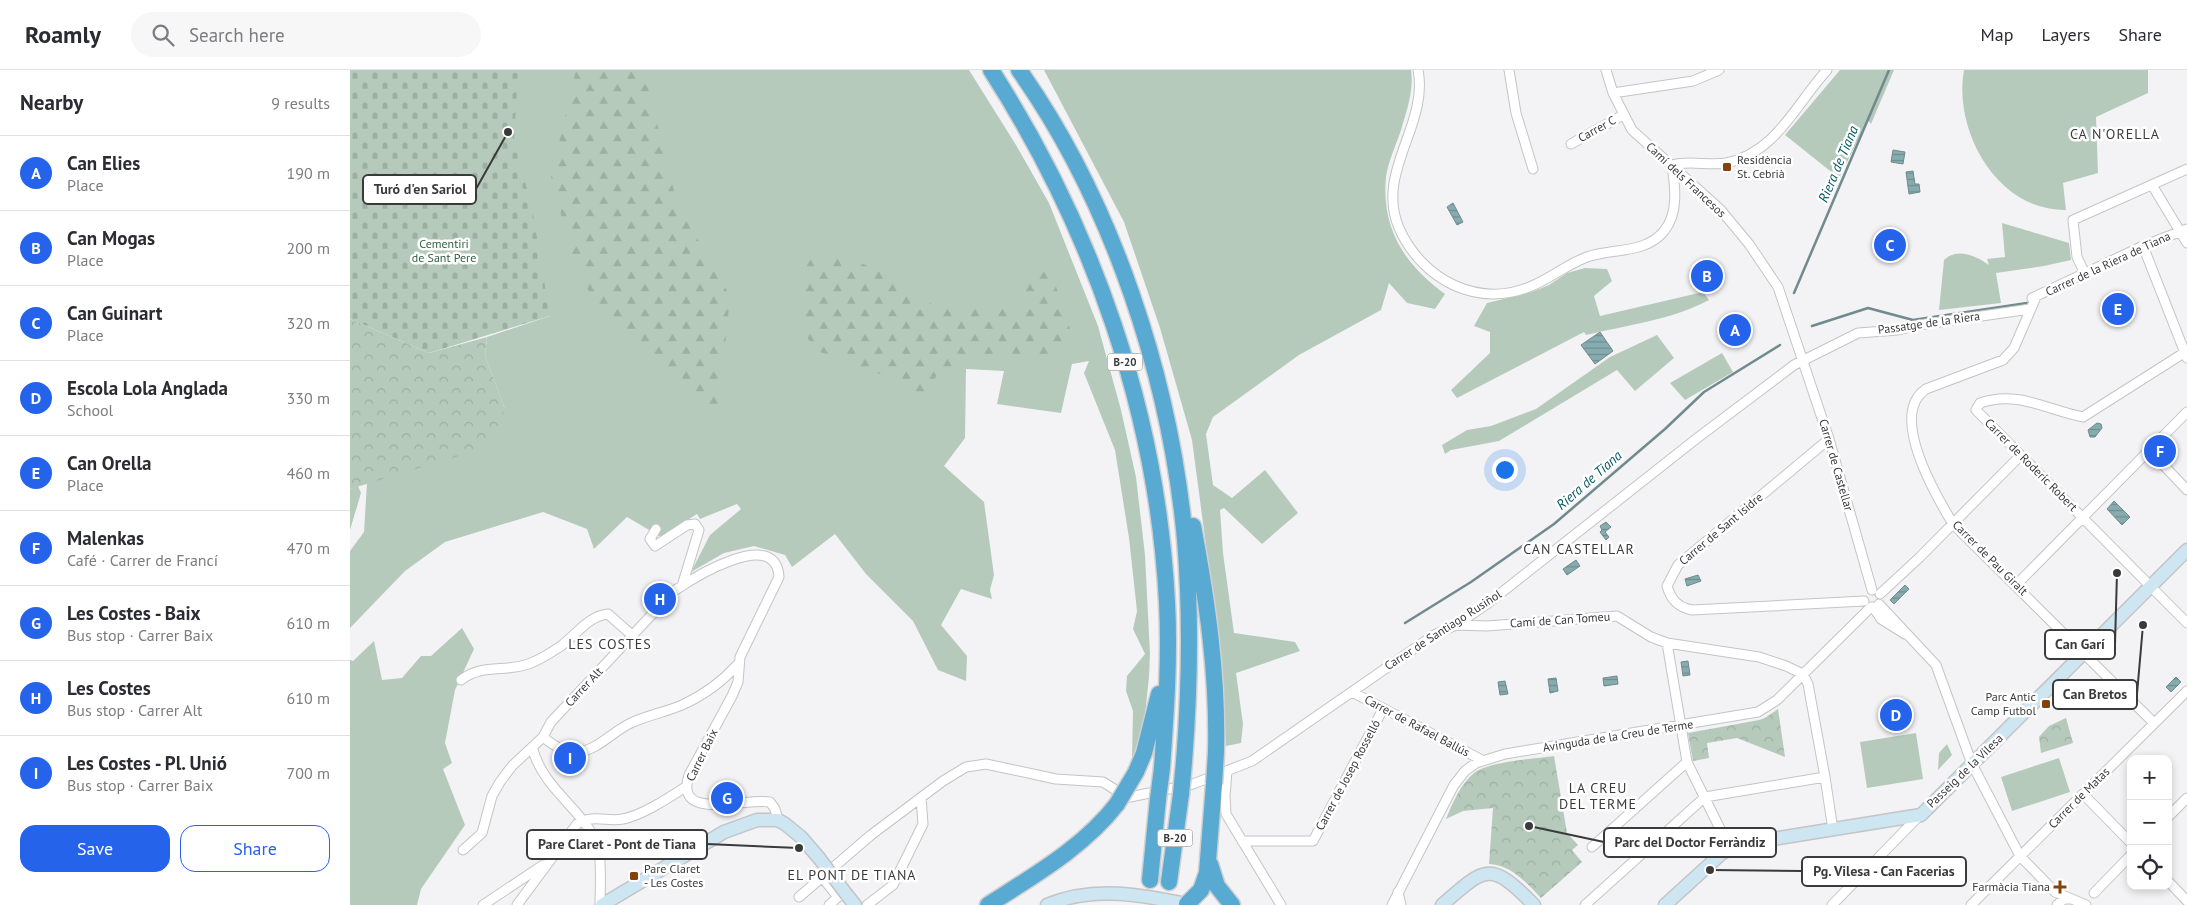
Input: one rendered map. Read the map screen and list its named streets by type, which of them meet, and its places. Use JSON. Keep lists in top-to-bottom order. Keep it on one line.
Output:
{"streets":{"highway":["B-20"],"street":["Carrer C","Camí dels Francesos","Carrer de la Riera de Tiana","Passatge de la Riera","Carrer de Castellar","Carrer de Roderic Robert","Carrer de Sant Isidre","Carrer de Pau Giralt","Camí de Can Tomeu","Carrer de Santiago Rusiñol","Carrer Alt","Carrer de Rafael Ballús","Avinguda de la Creu de Terme","Carrer Baix","Passeig de la Vilesa","Carrer de Josep Rosselló","Carrer de Matas"]},"crossings":[["Carrer C","Camí dels Francesos"],["Camí dels Francesos","Carrer de Castellar"],["Carrer de la Riera de Tiana","Passatge de la Riera"],["Carrer de la Riera de Tiana","Carrer de Pau Giralt"],["Passatge de la Riera","Carrer de Castellar"],["Passatge de la Riera","Carrer de Pau Giralt"],["Passatge de la Riera","Carrer de Santiago Rusiñol"],["Carrer de Castellar","Carrer de Sant Isidre"],["Carrer de Castellar","Carrer de Santiago Rusiñol"],["Carrer de Castellar","Avinguda de la Creu de Terme"],["Carrer de Roderic Robert","Avinguda de la Creu de Terme"],["Carrer de Roderic Robert","Passeig de la Vilesa"],["Carrer de Sant Isidre","Avinguda de la Creu de Terme"],["Carrer de Pau Giralt","Avinguda de la Creu de Terme"],["Carrer de Pau Giralt","Passeig de la Vilesa"],["Carrer de Pau Giralt","Carrer de Matas"],["Camí de Can Tomeu","Carrer de Santiago Rusiñol"],["Camí de Can Tomeu","Avinguda de la Creu de Terme"],["Carrer de Santiago Rusiñol","Carrer de Rafael Ballús"],["Carrer Alt","Carrer Baix"],["Carrer de Rafael Ballús","Avinguda de la Creu de Terme"],["Carrer de Rafael Ballús","Carrer de Josep Rosselló"]],"districts":["CA N'ORELLA","CAN CASTELLAR","LES COSTES","LA CREU DEL TERME","EL PONT DE TIANA"],"water":["Riera de Tiana"],"parks":["Cementiri de Sant Pere"],"places":{"other":["Turó d'en Sariol","Can Garí","Can Bretos","Parc del Doctor Ferràndiz","Pare Claret - Pont de Tiana","Pg. Vilesa - Can Facerias"],"transit":["Residència St. Cebrià","Parc Antic Camp Futbol","Pare Claret - Les Costes"],"health":["Farmàcia Tiana"]},"page":{"header":"Roamly","search":"Search here","nav":["Map","Layers","Share"],"heading":["Nearby","9 results"],"list":[{"mark":"A","name":"Can Elies","note":"Place","value":"190 m"},{"mark":"B","name":"Can Mogas","note":"Place","value":"200 m"},{"mark":"C","name":"Can Guinart","note":"Place","value":"320 m"},{"mark":"D","name":"Escola Lola Anglada","note":"School","value":"330 m"},{"mark":"E","name":"Can Orella","note":"Place","value":"460 m"},{"mark":"F","name":"Malenkas","note":"Café · Carrer de Francí","value":"470 m"},{"mark":"G","name":"Les Costes - Baix","note":"Bus stop · Carrer Baix","value":"610 m"},{"mark":"H","name":"Les Costes","note":"Bus stop · Carrer Alt","value":"610 m"},{"mark":"I","name":"Les Costes - Pl. Unió","note":"Bus stop · Carrer Baix","value":"700 m"}],"pins":["C","B","E","A","F","H","D","I","G"],"map_buttons":["+","−"],"buttons":["Save","Share"]}}
